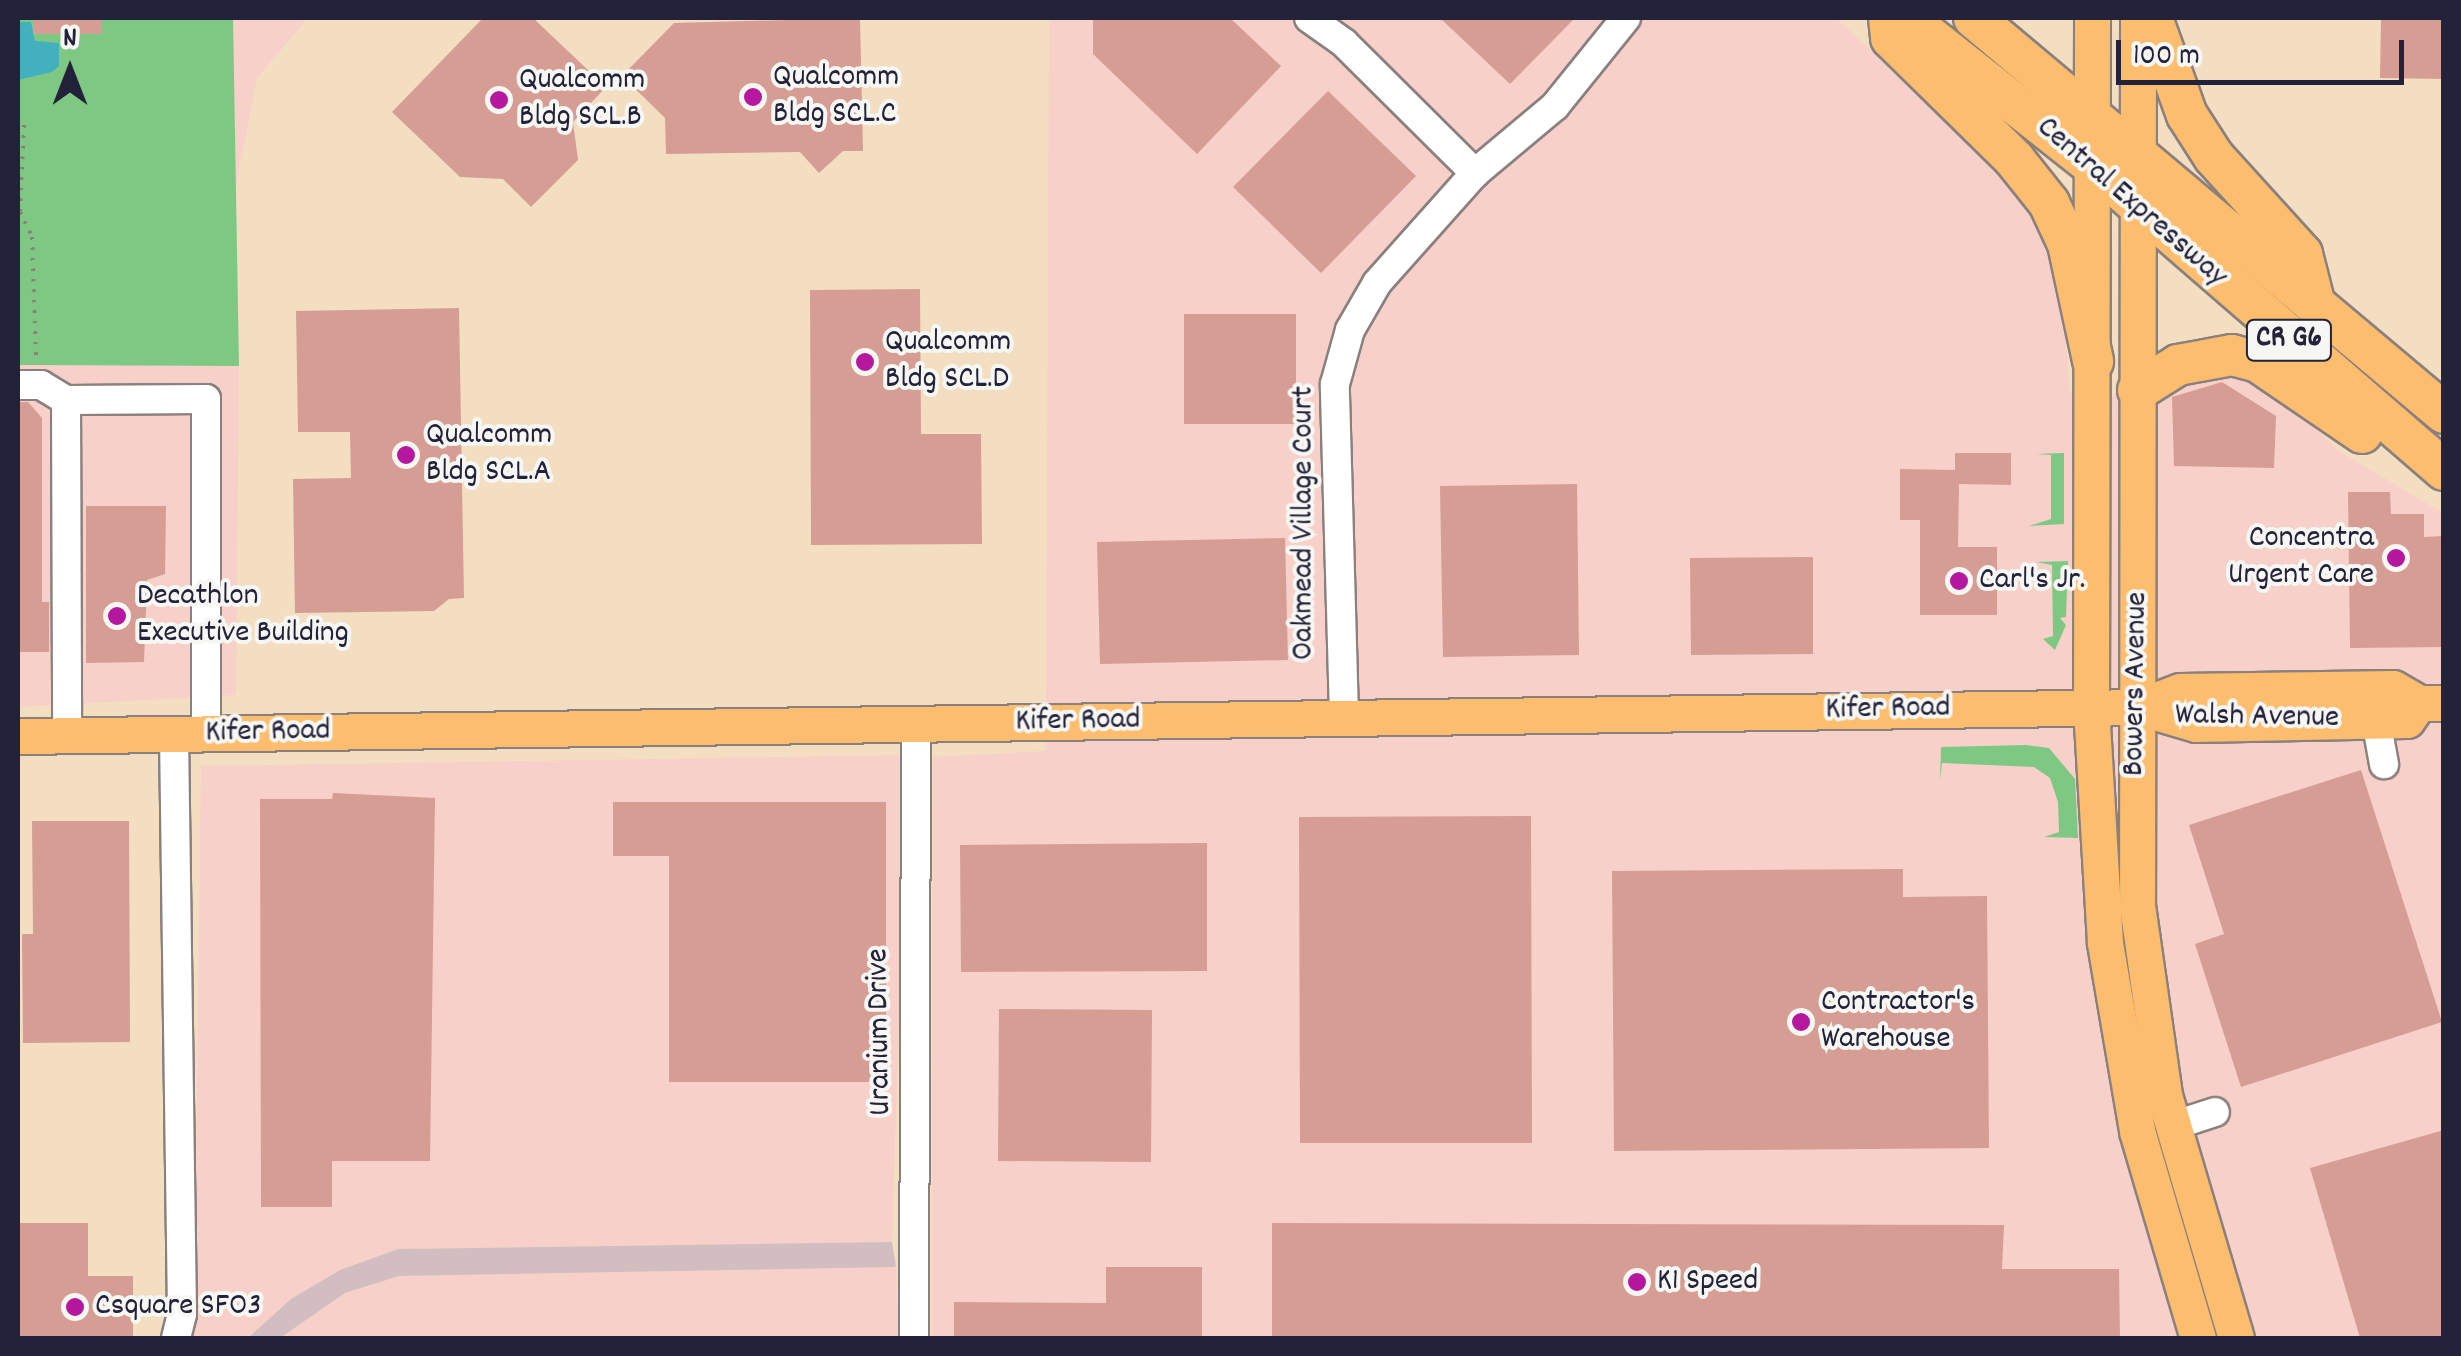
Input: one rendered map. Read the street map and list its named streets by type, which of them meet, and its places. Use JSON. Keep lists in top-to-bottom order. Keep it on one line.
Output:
{"streets":{"highway":["Central Expressway","CR G6"],"main road":["Bowers Avenue","Kifer Road","Walsh Avenue"],"street":["Oakmead Village Court","Uranium Drive"]},"crossings":[["Central Expressway","Bowers Avenue"],["Oakmead Village Court","Kifer Road"],["Bowers Avenue","Kifer Road"],["Bowers Avenue","Walsh Avenue"],["Kifer Road","Walsh Avenue"],["Kifer Road","Uranium Drive"]],"places":["Qualcomm Bldg SCL.C","Qualcomm Bldg SCL.B","Qualcomm Bldg SCL.D","Qualcomm Bldg SCL.A","Concentra Urgent Care","Carl's Jr.","Decathlon Executive Building","Contractor's Warehouse","K1 Speed","Csquare SFO3"],"scale_bar":"100 m","north":"top"}
